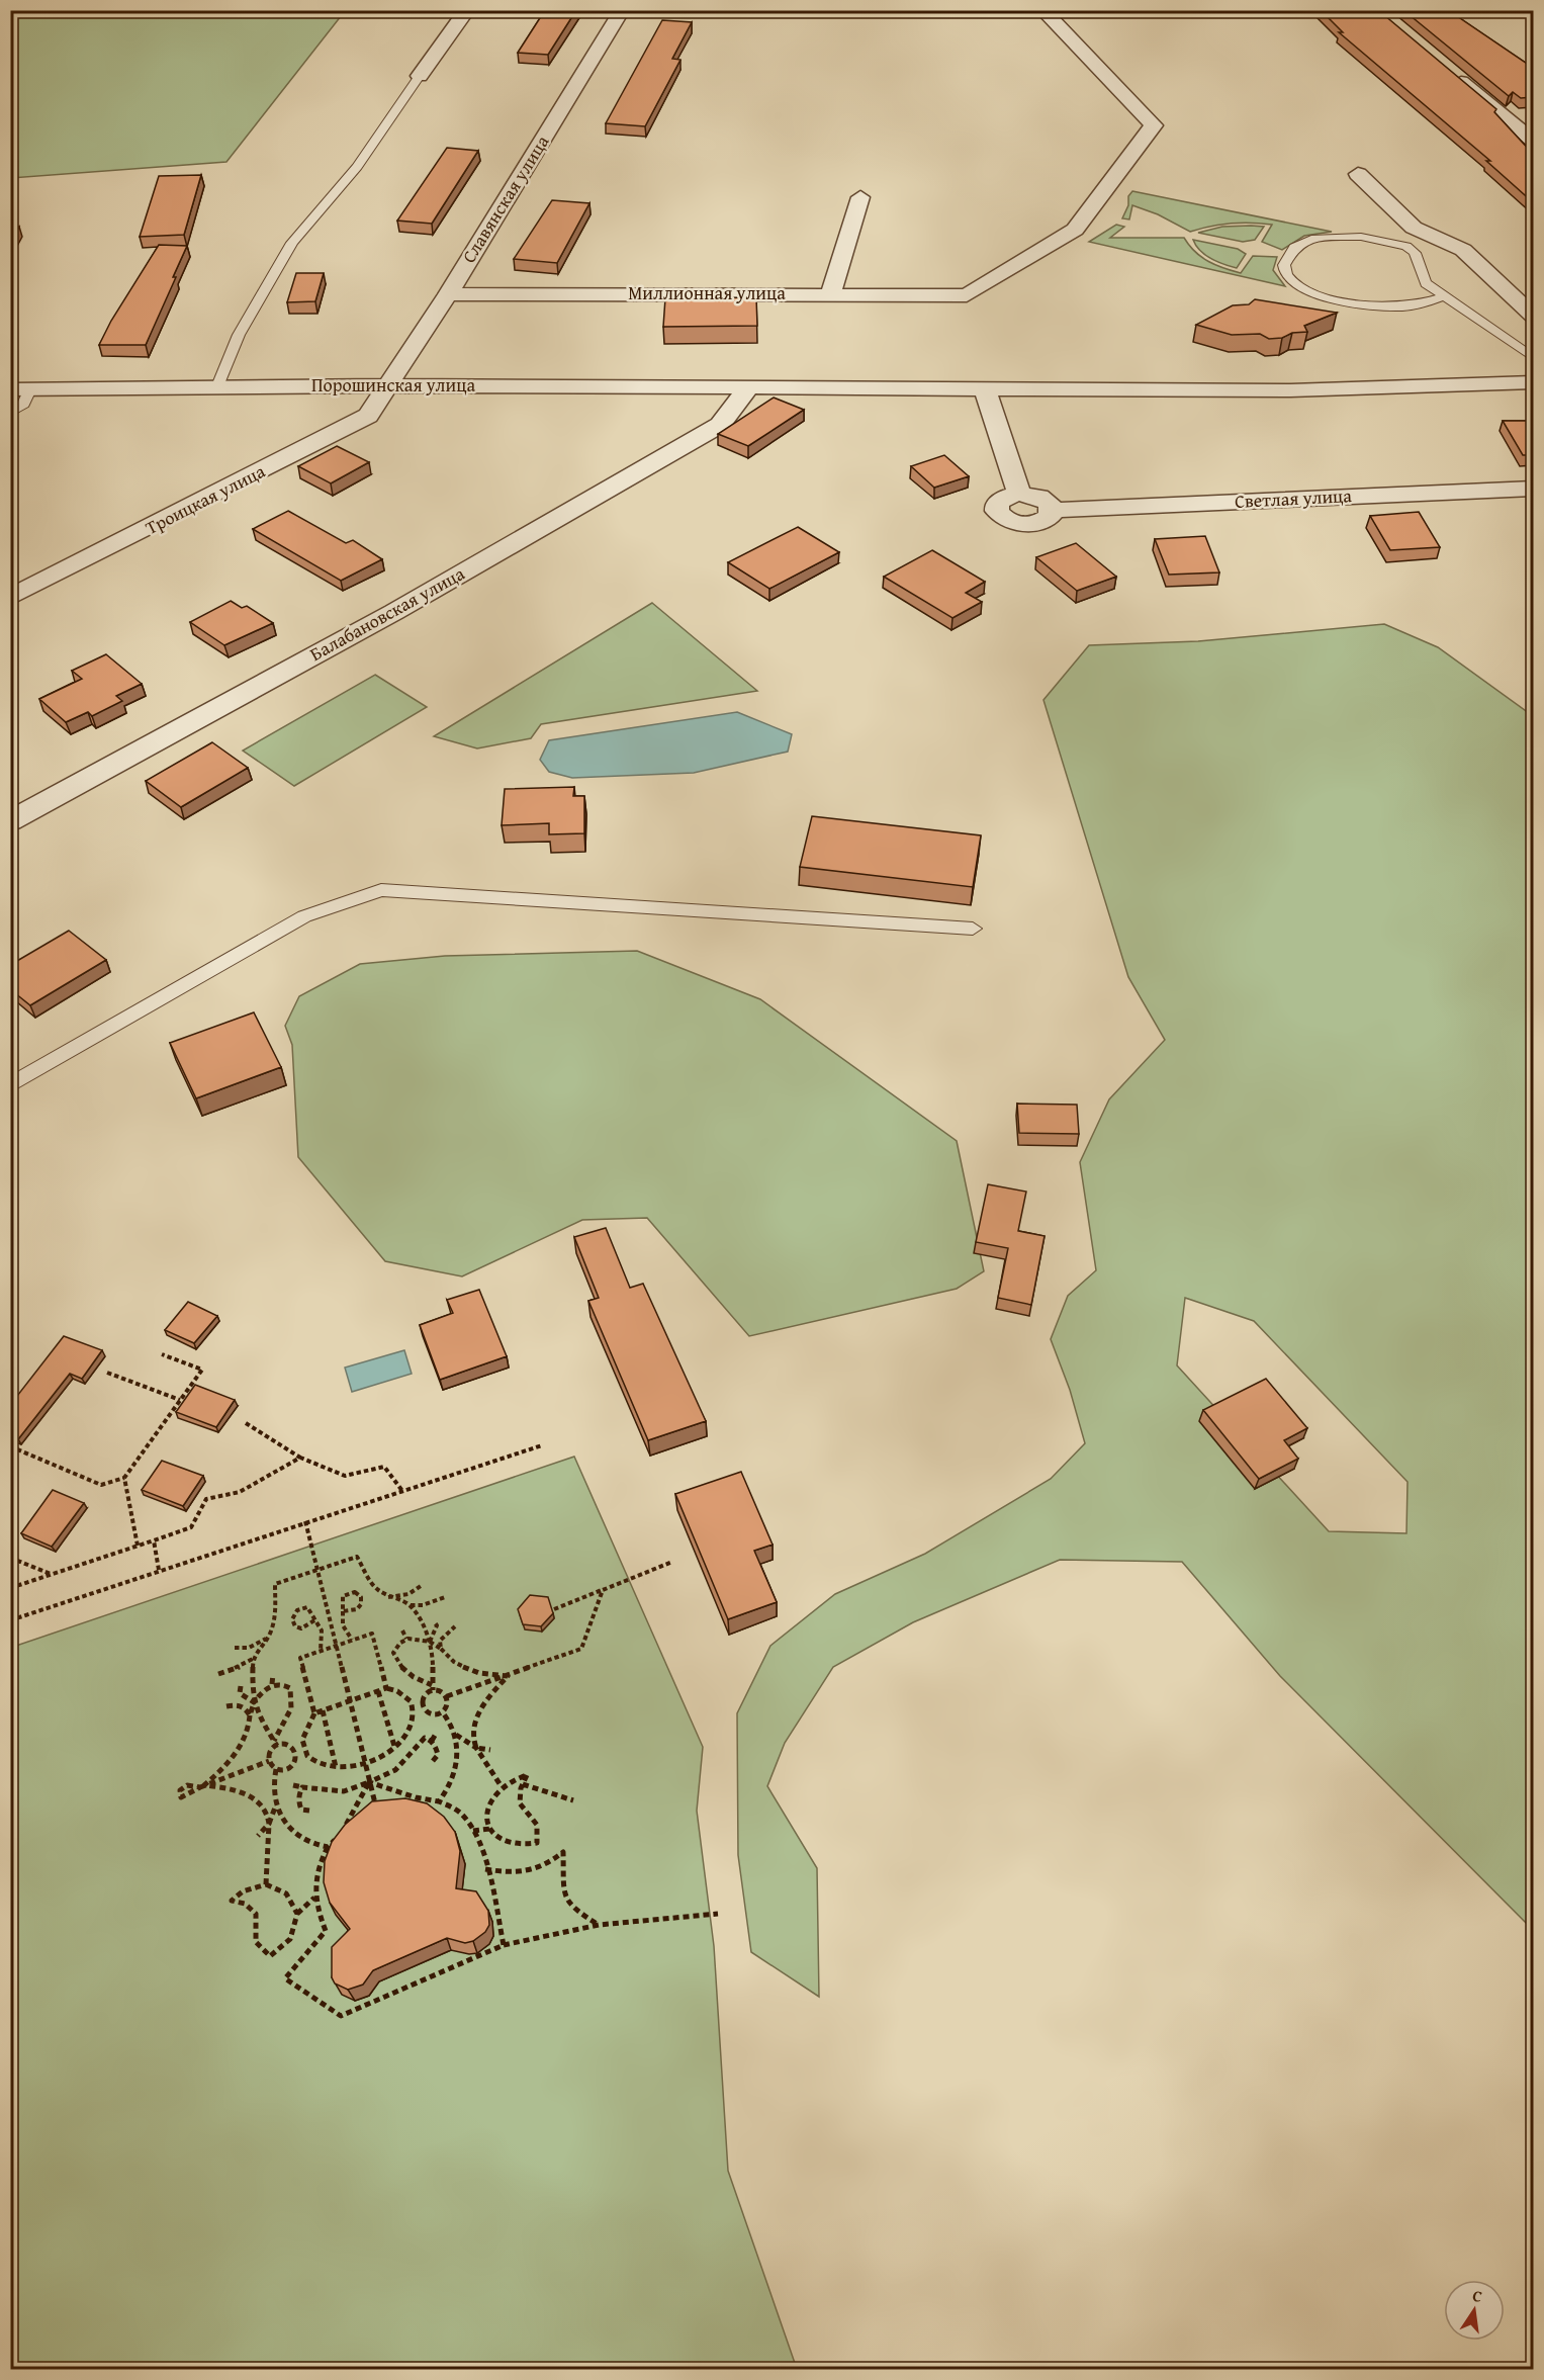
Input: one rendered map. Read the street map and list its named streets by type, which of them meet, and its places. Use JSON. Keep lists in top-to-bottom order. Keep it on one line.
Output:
{"streets":{"street":["Славянская улица","Миллионная улица","Порошинская улица","Светлая улица","Троицкая улица","Балабановская улица"]},"crossings":[["Славянская улица","Миллионная улица"],["Славянская улица","Порошинская улица"],["Славянская улица","Троицкая улица"],["Порошинская улица","Светлая улица"],["Порошинская улица","Троицкая улица"],["Порошинская улица","Балабановская улица"]],"north":"top"}
